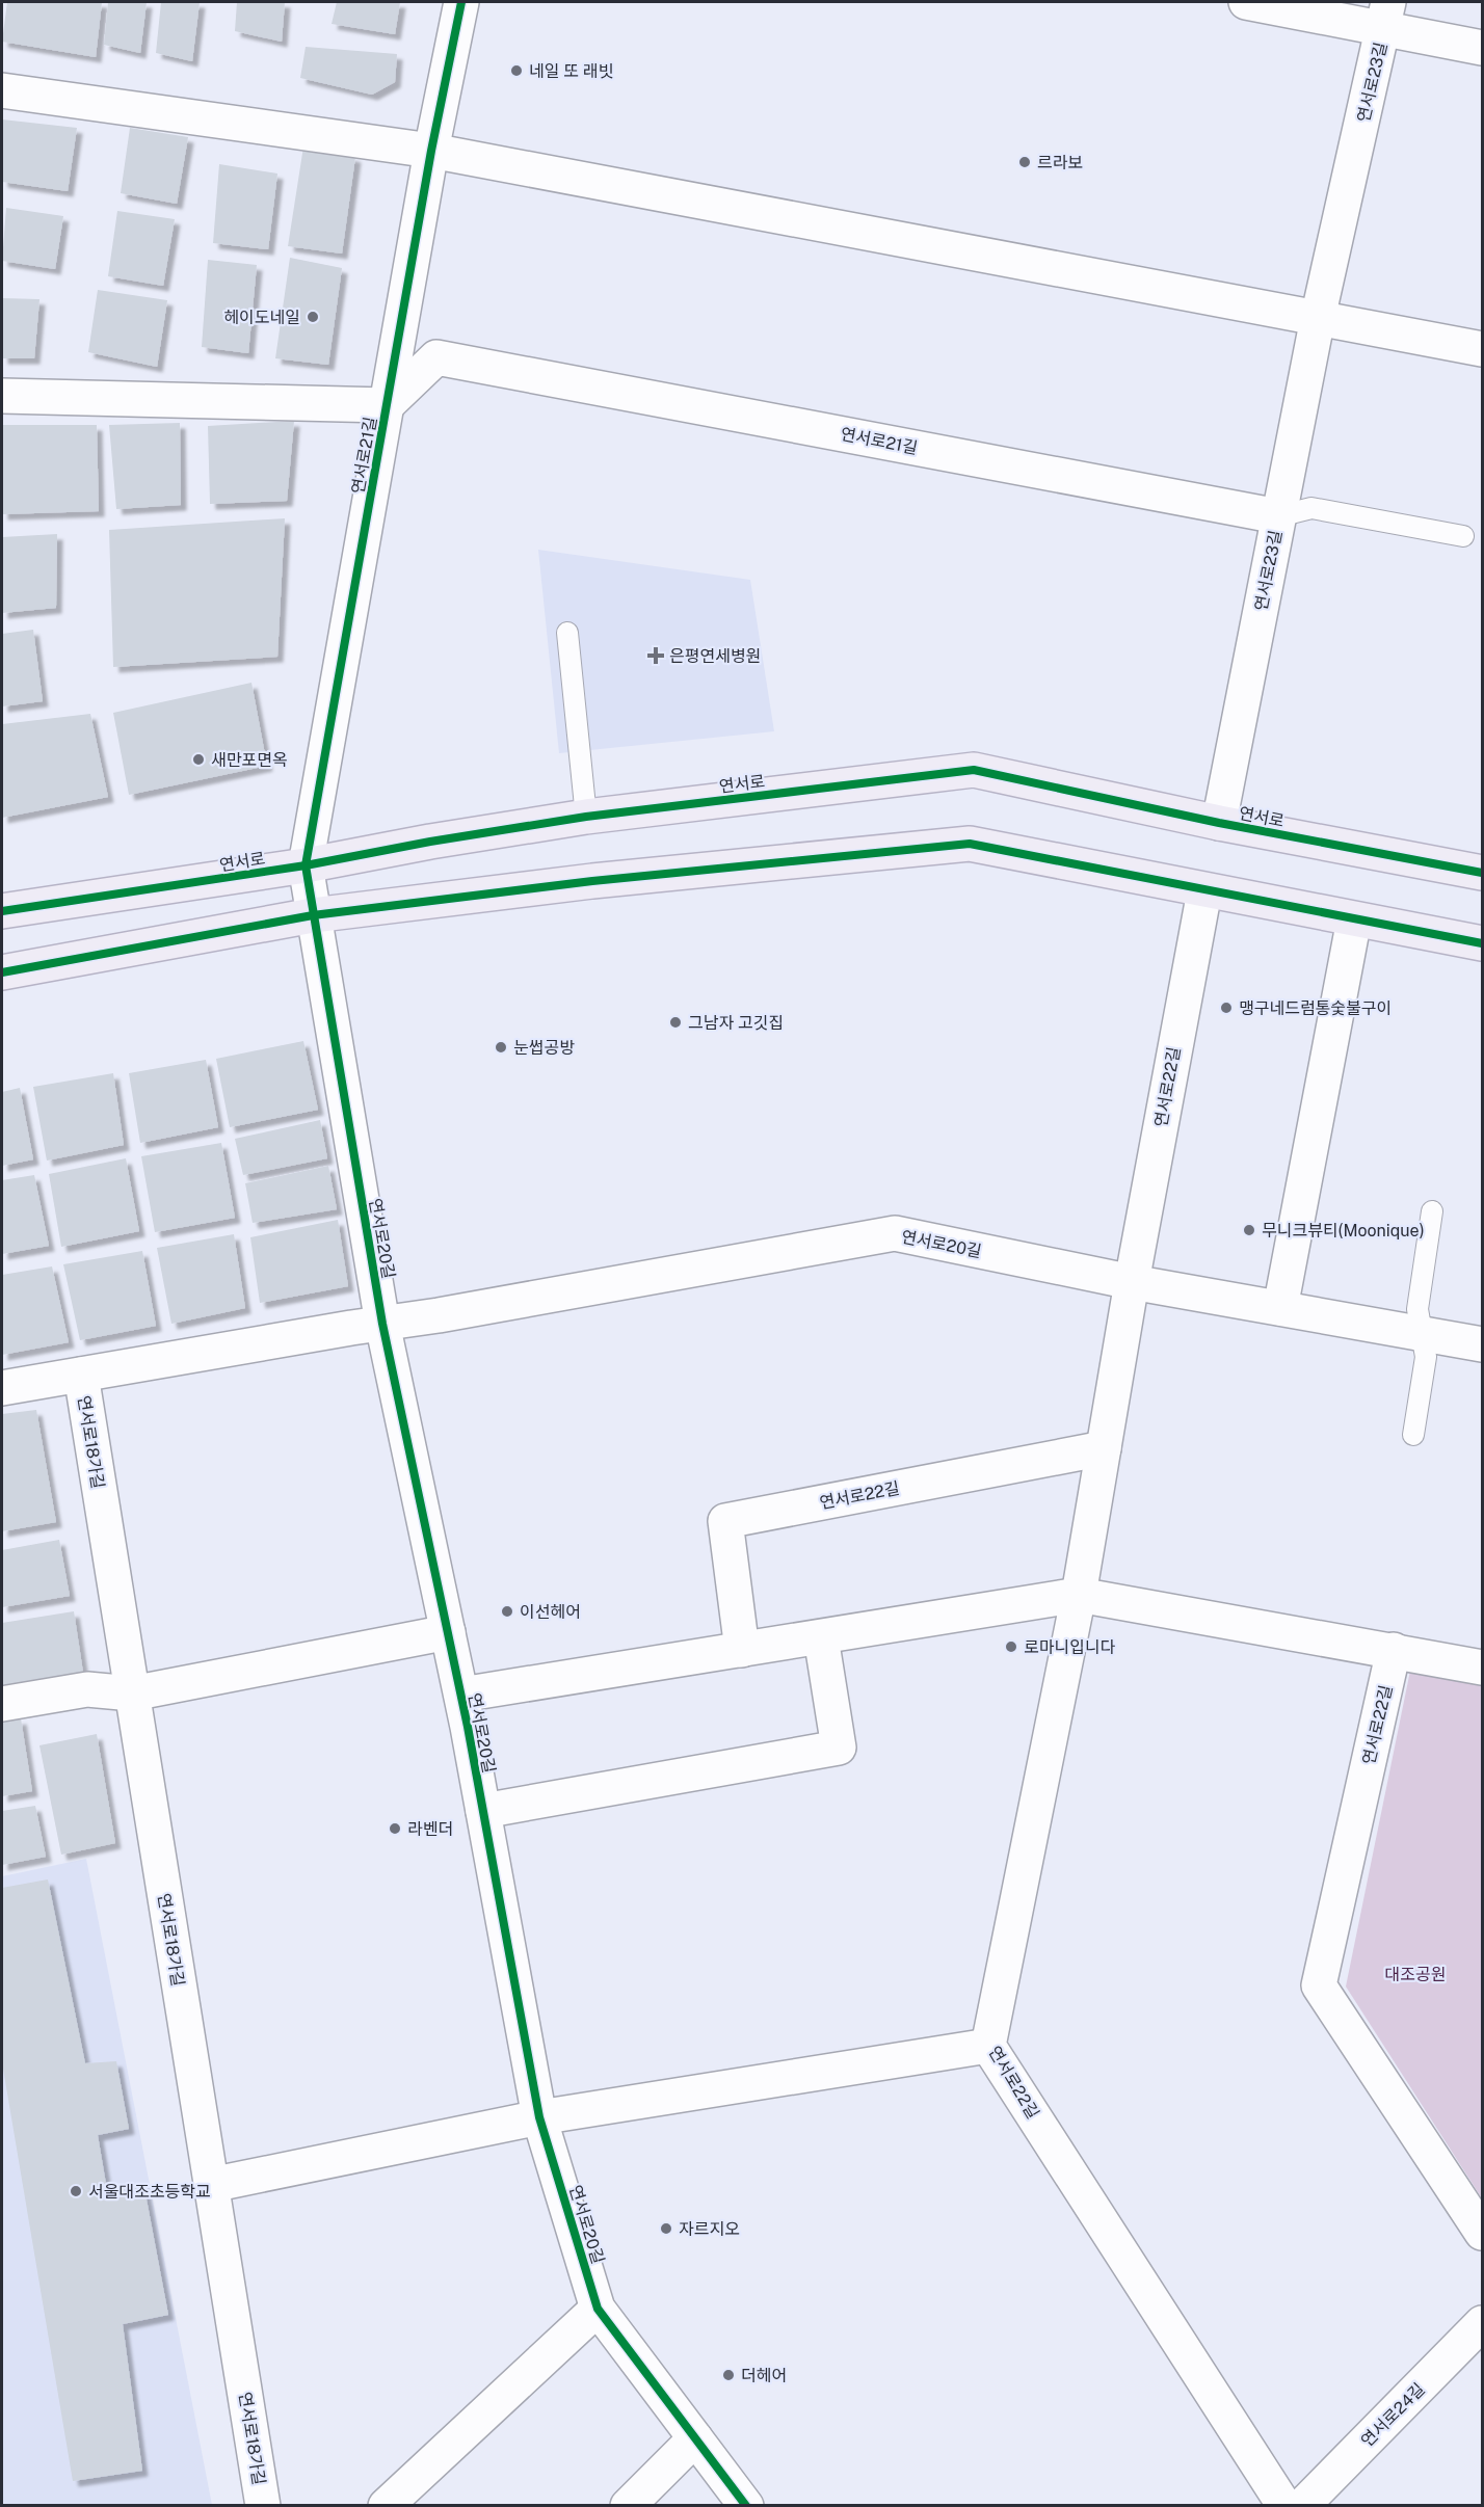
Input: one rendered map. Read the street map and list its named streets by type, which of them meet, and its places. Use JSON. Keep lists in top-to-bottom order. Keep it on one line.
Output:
{"streets":{"main road":["연서로"],"street":["연서로23길","연서로21길","연서로22길","연서로20길","연서로18가길","연서로24길"]},"crossings":[["연서로23길","연서로21길"],["연서로23길","연서로"],["연서로21길","연서로"],["연서로21길","연서로20길"],["연서로22길","연서로20길"],["연서로20길","연서로18가길"]],"parks":["대조공원"],"places":{"other":["네일 또 래빗","르라보","헤이도네일","새만포면옥","맹구네드럼통숯불구이","그남자 고깃집","눈썹공방","무니크뷰티(Moonique)","이선헤어","로마니입니다","라벤더","서울대조초등학교","자르지오","더헤어"],"health":["은평연세병원"]}}
